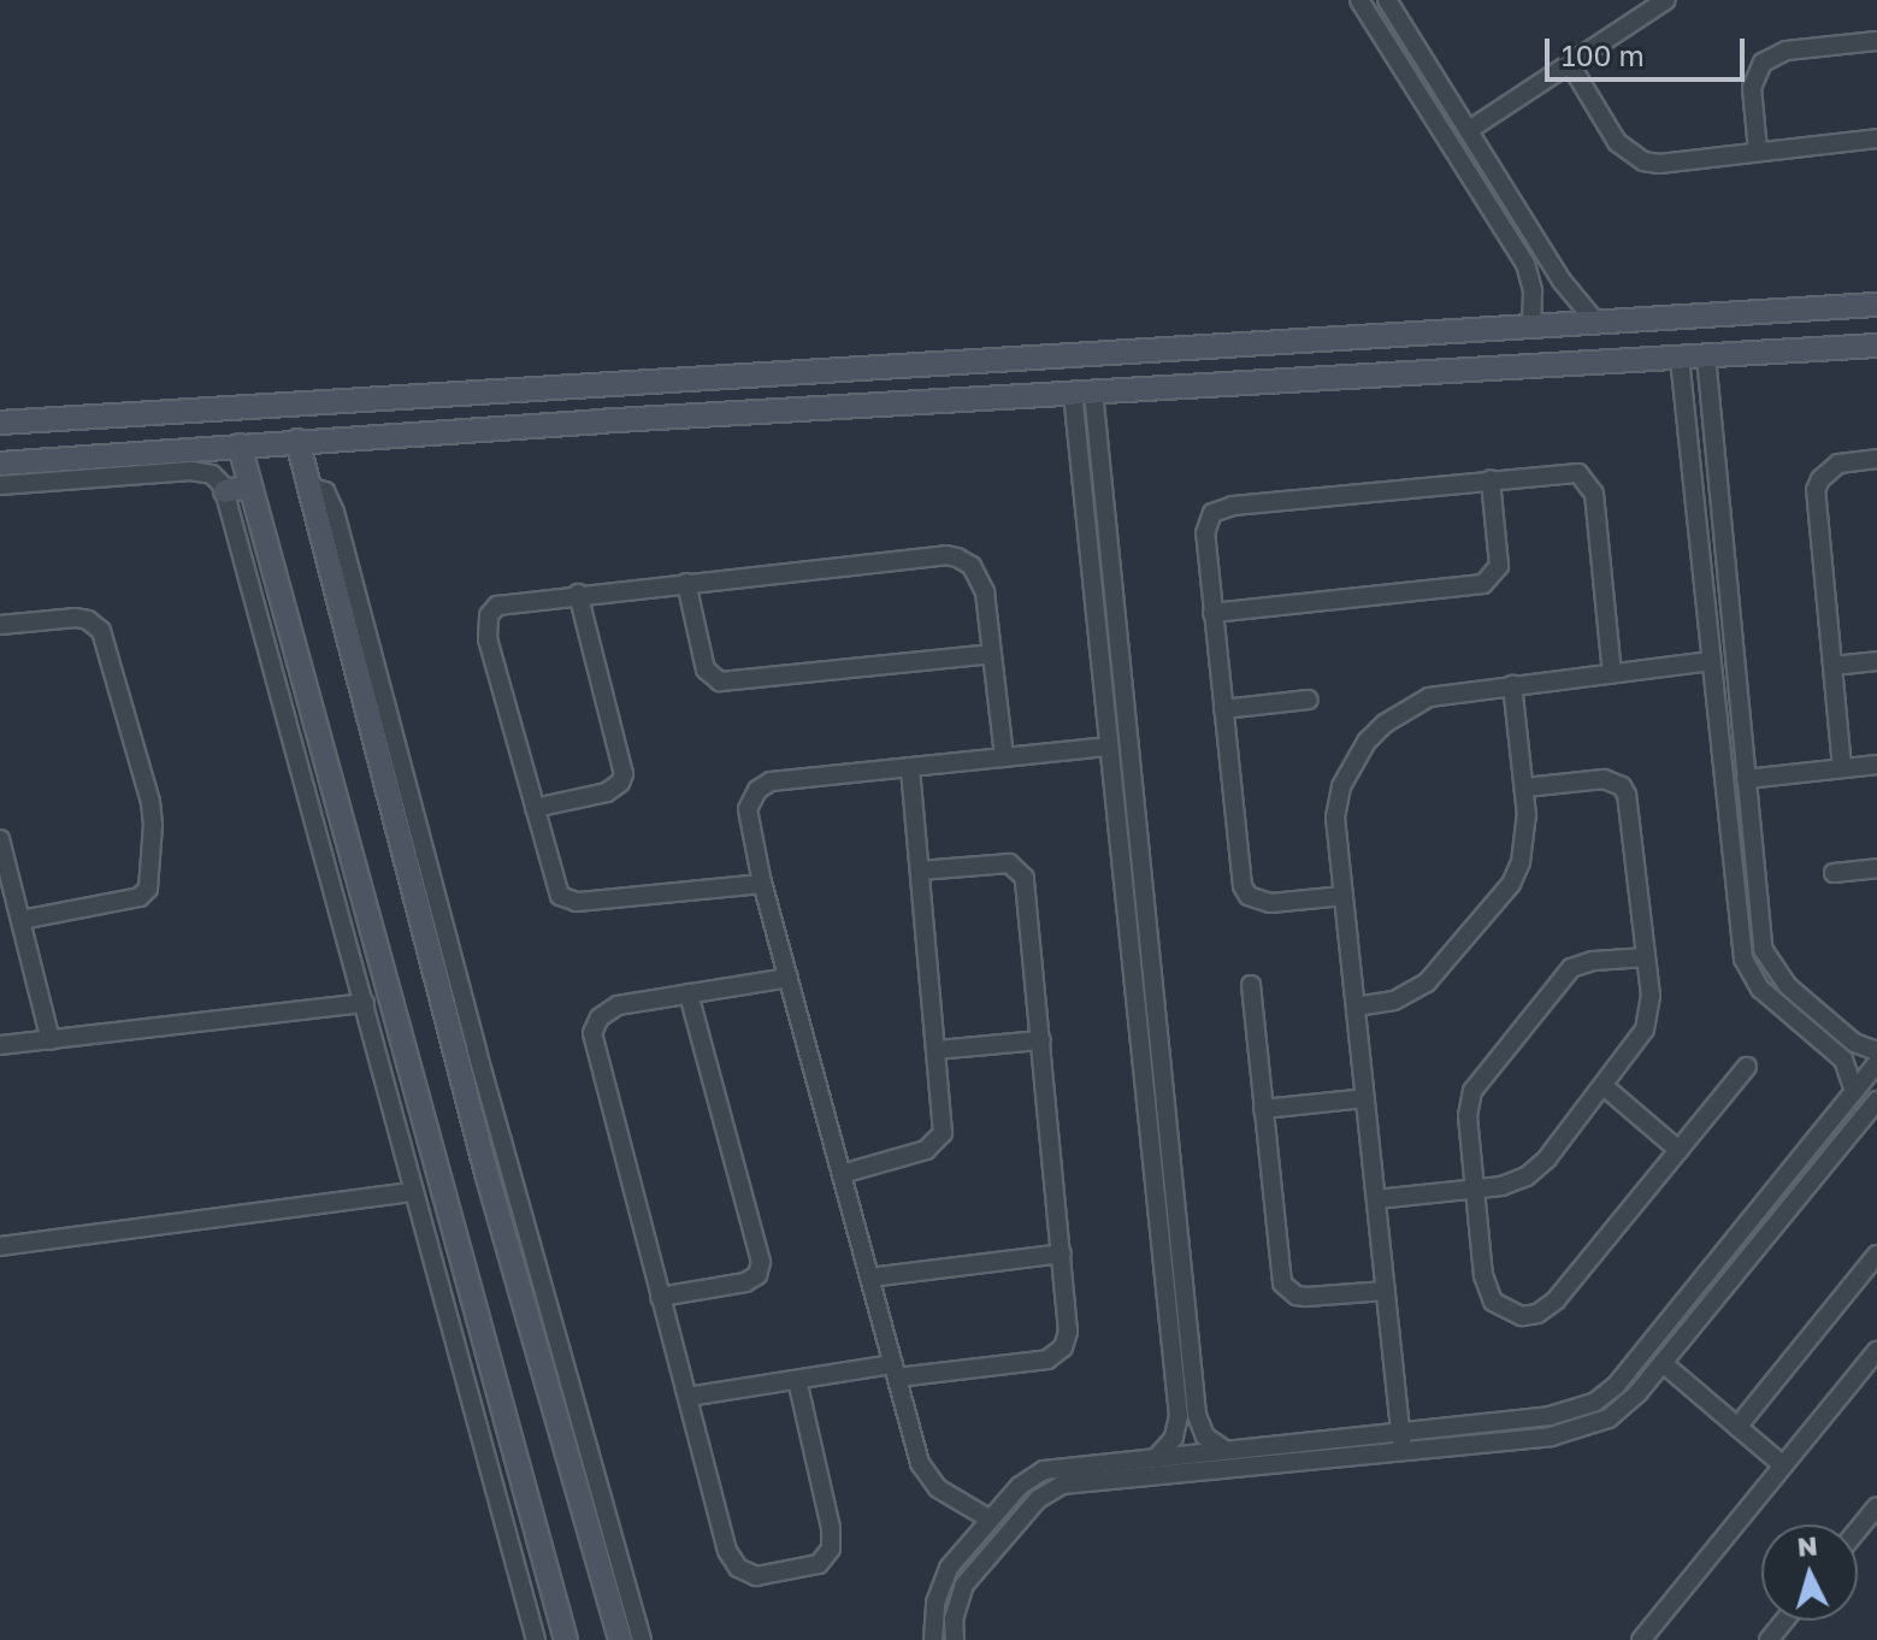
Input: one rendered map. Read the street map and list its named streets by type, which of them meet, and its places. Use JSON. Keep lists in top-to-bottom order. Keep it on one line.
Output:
{"scale_bar":"100 m","north":"top"}
